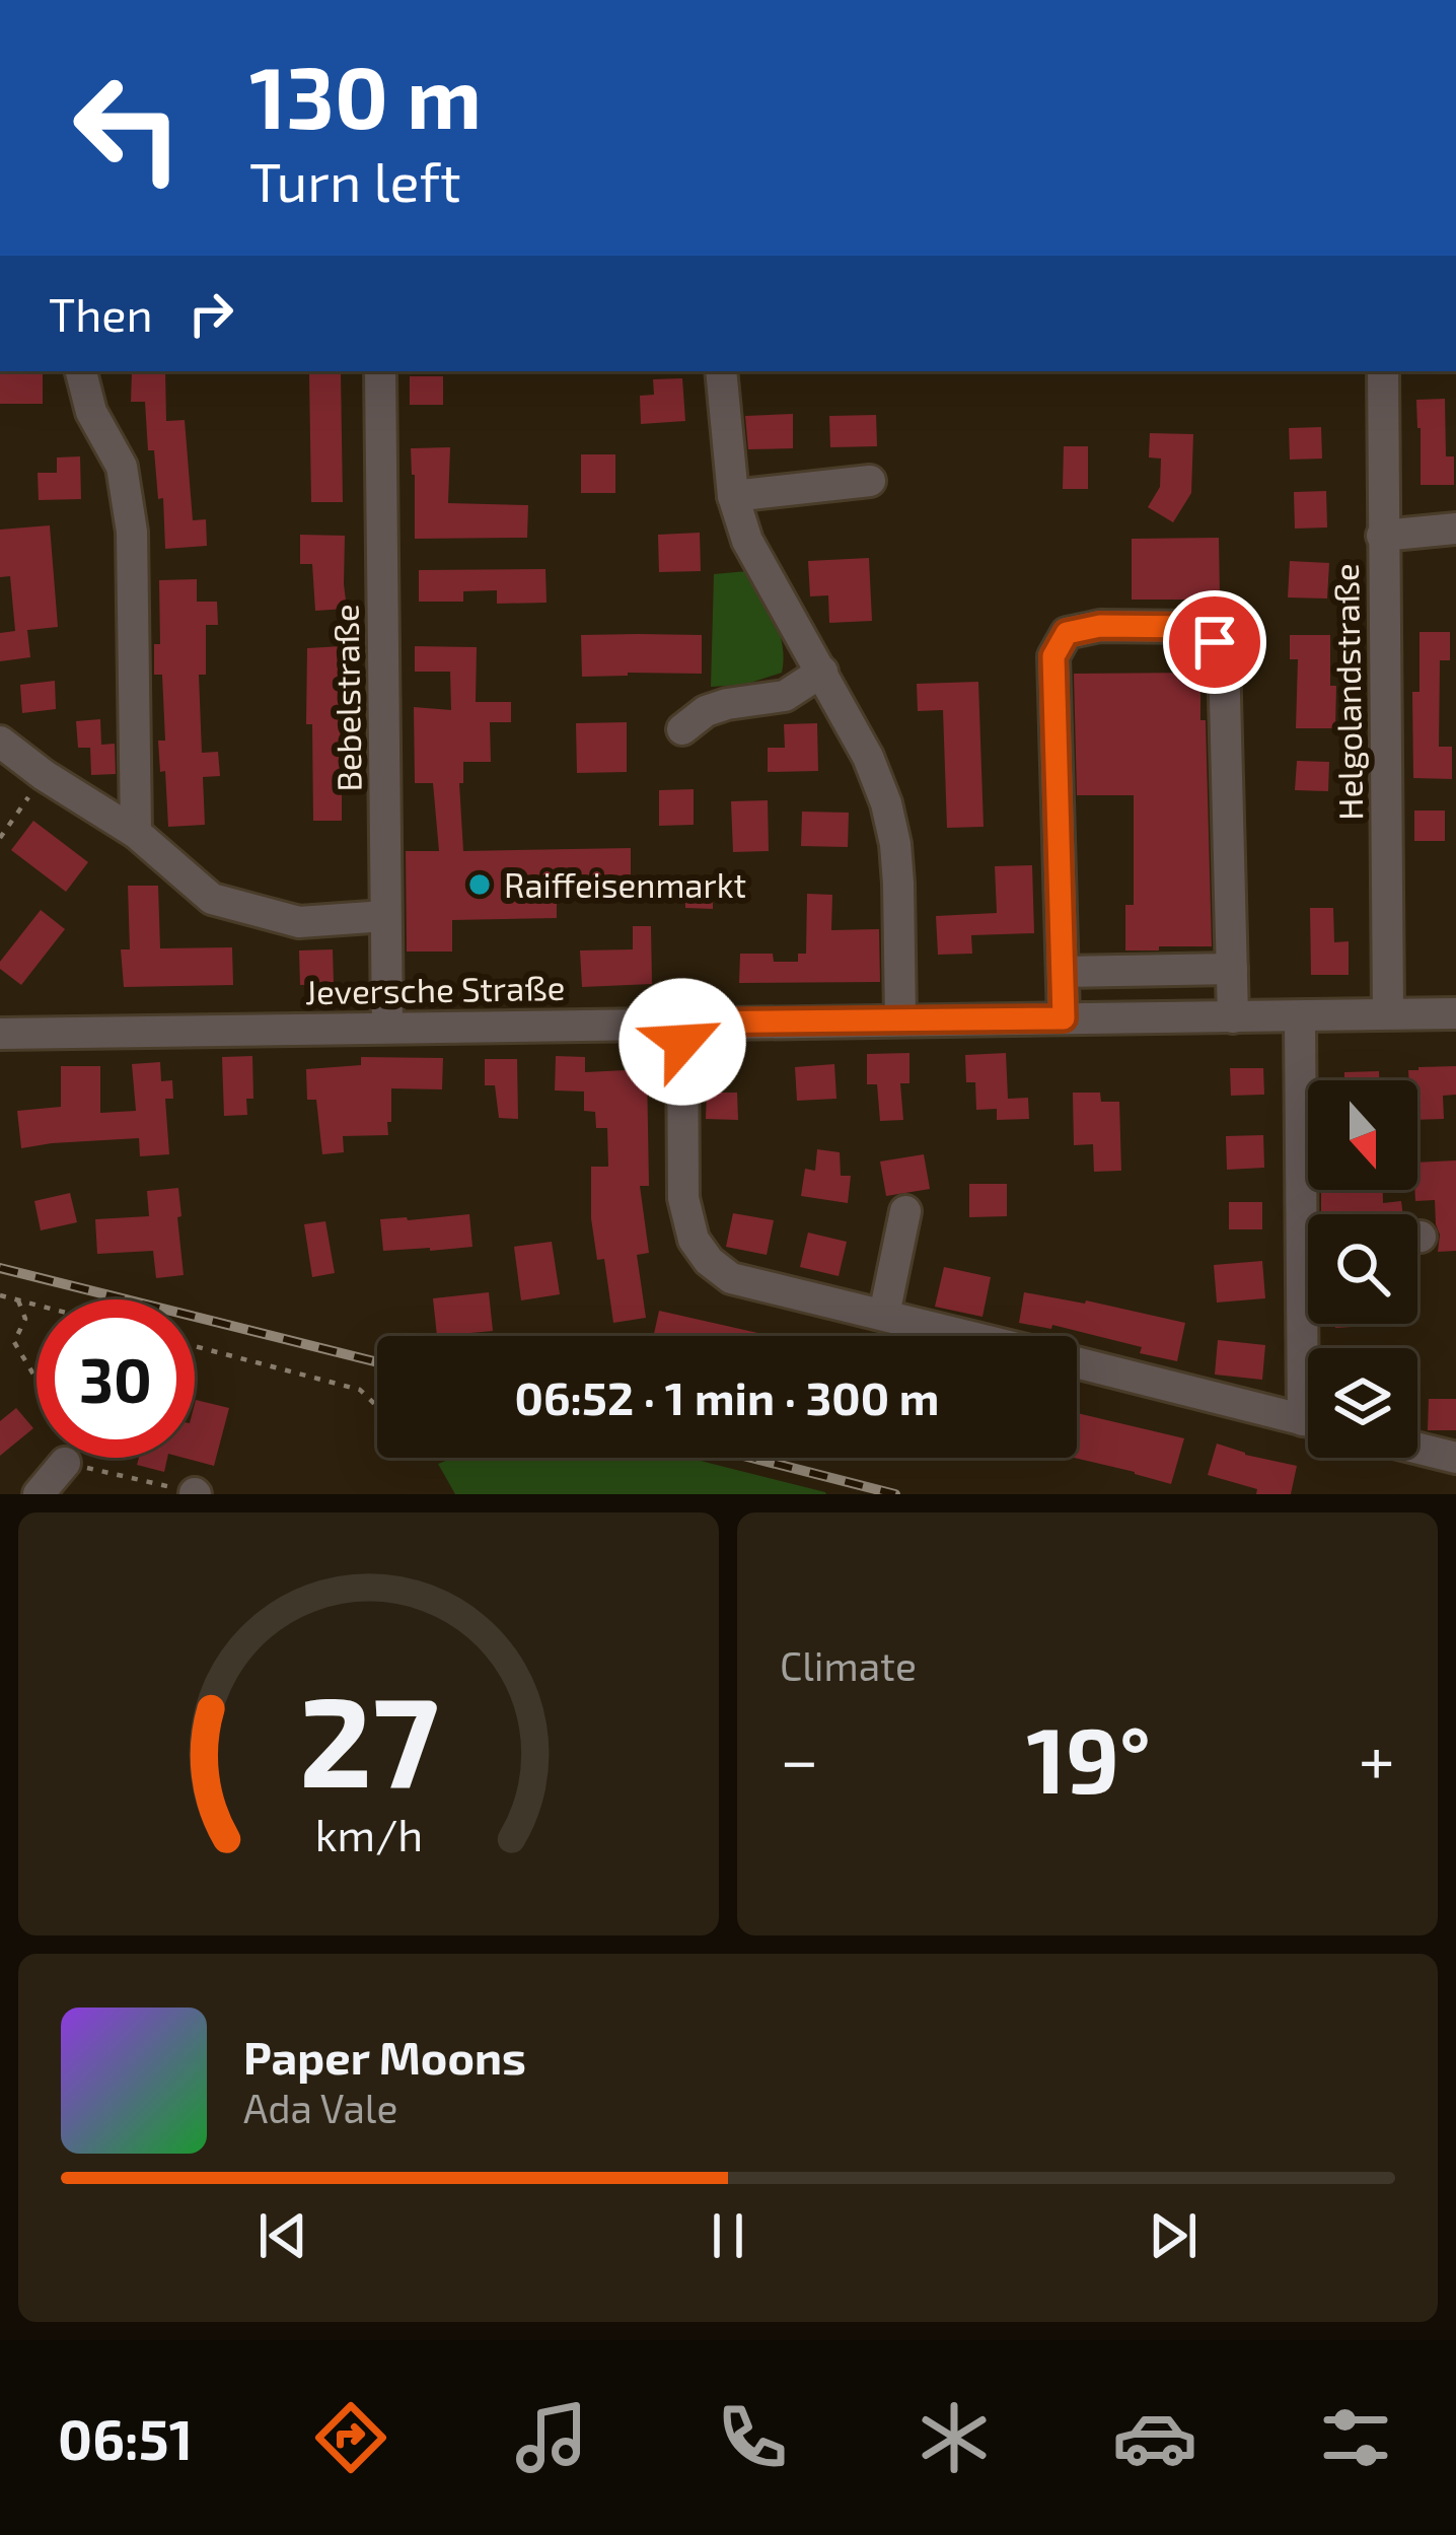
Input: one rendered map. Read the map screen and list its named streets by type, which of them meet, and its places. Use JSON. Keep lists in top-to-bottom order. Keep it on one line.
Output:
{"streets":{"street":["Helgolandstraße","Bebelstraße","Jeversche Straße"]},"crossings":[["Helgolandstraße","Jeversche Straße"],["Bebelstraße","Jeversche Straße"]],"places":["Raiffeisenmarkt"],"north":"bottom","page":{"turn":["130 m","Turn left"],"then":"Then","limit":"30","trip":"06:52 · 1 min · 300 m","tile":"Climate","heat":["−","19°","+"],"song":["Paper Moons","Ada Vale"],"tabs":"06:51","gauge":["27","km/h"]}}
